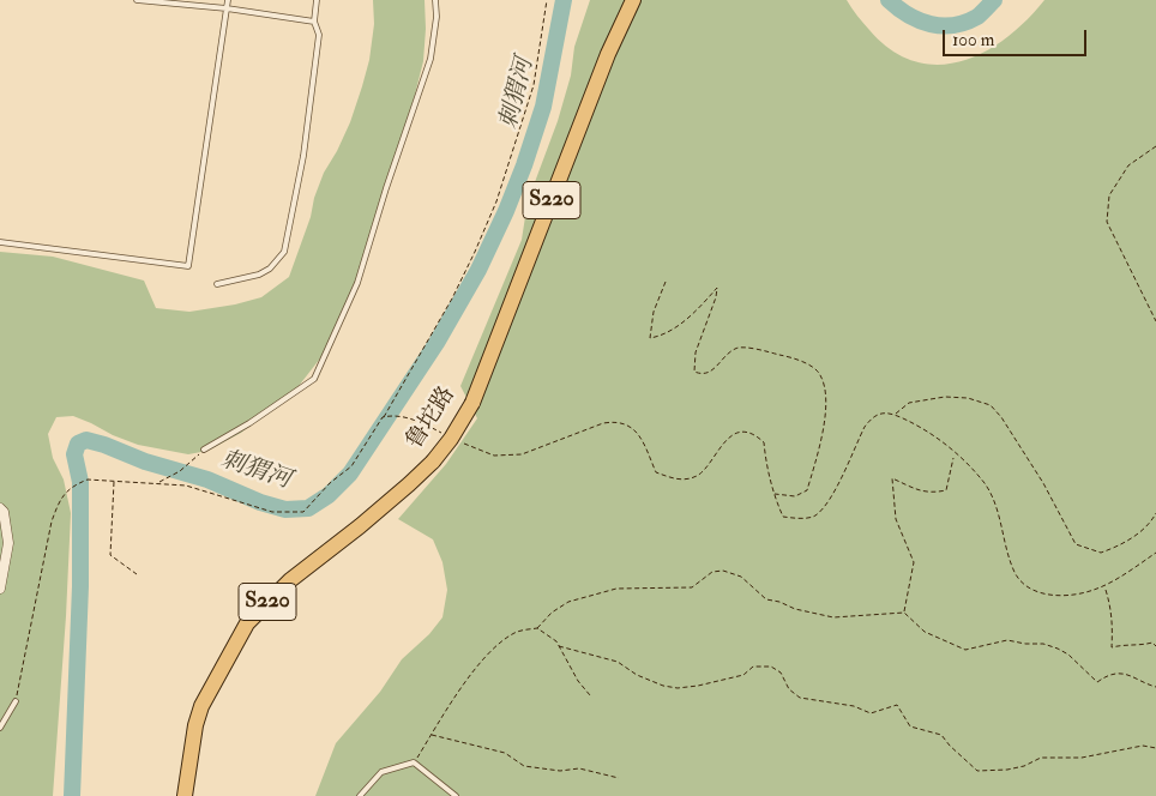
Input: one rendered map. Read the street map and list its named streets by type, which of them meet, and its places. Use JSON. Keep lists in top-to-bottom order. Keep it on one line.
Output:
{"streets":{"main road":["S220","鲁坨路"]},"water":["刺猬河"],"scale_bar":"100 m"}
